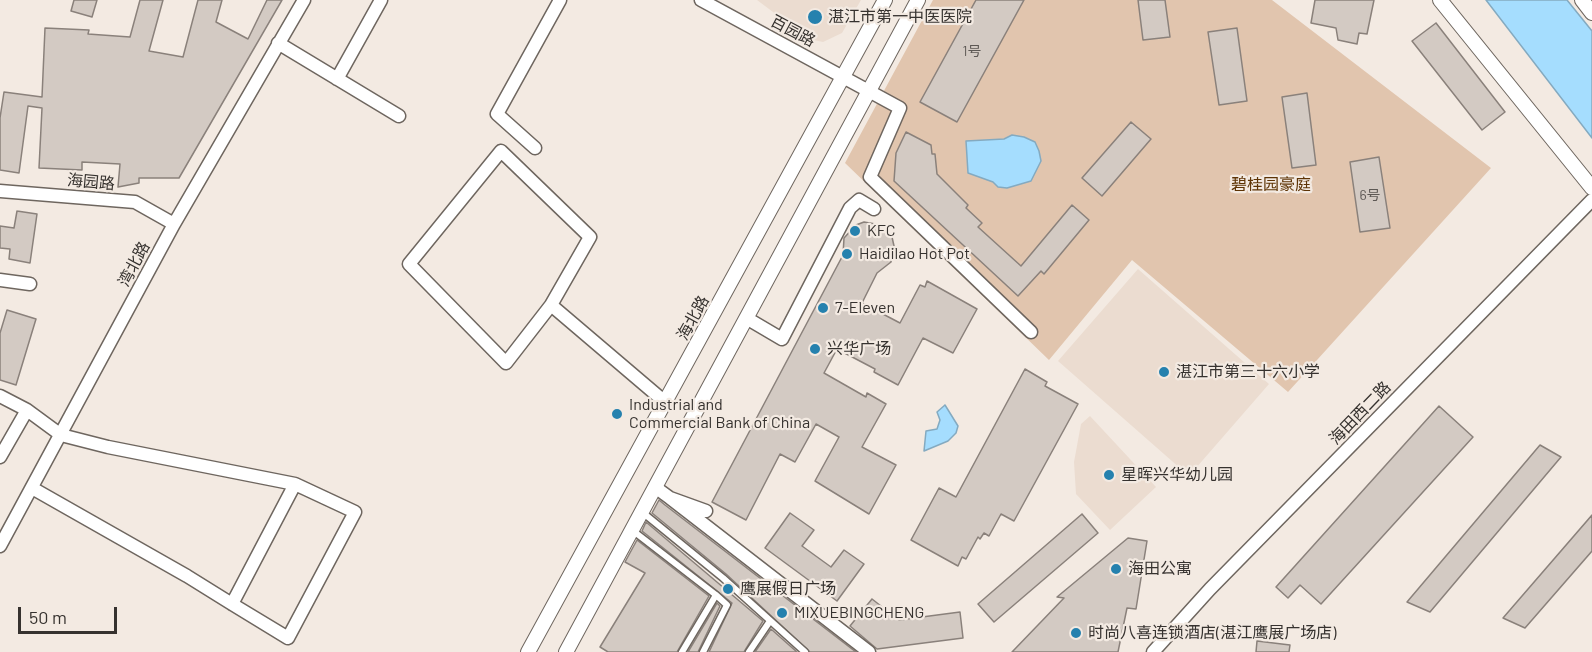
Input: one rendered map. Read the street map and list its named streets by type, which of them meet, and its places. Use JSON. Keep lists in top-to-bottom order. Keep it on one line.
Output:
{"streets":{"street":["百园路","海园路","湾北路","海北路","海田西二路"]},"crossings":[["百园路","海北路"],["海园路","湾北路"]],"parks":["碧桂园豪庭"],"places":["湛江市第一中医医院","KFC","Haidilao Hot Pot","7-Eleven","兴华广场","湛江市第三十六小学","Industrial and Commercial Bank of China","星晖兴华幼儿园","海田公寓","鹰展假日广场","MIXUEBINGCHENG","时尚八喜连锁酒店(湛江鹰展广场店)"],"house_numbers":["1号","6号"],"scale_bar":"50 m"}
